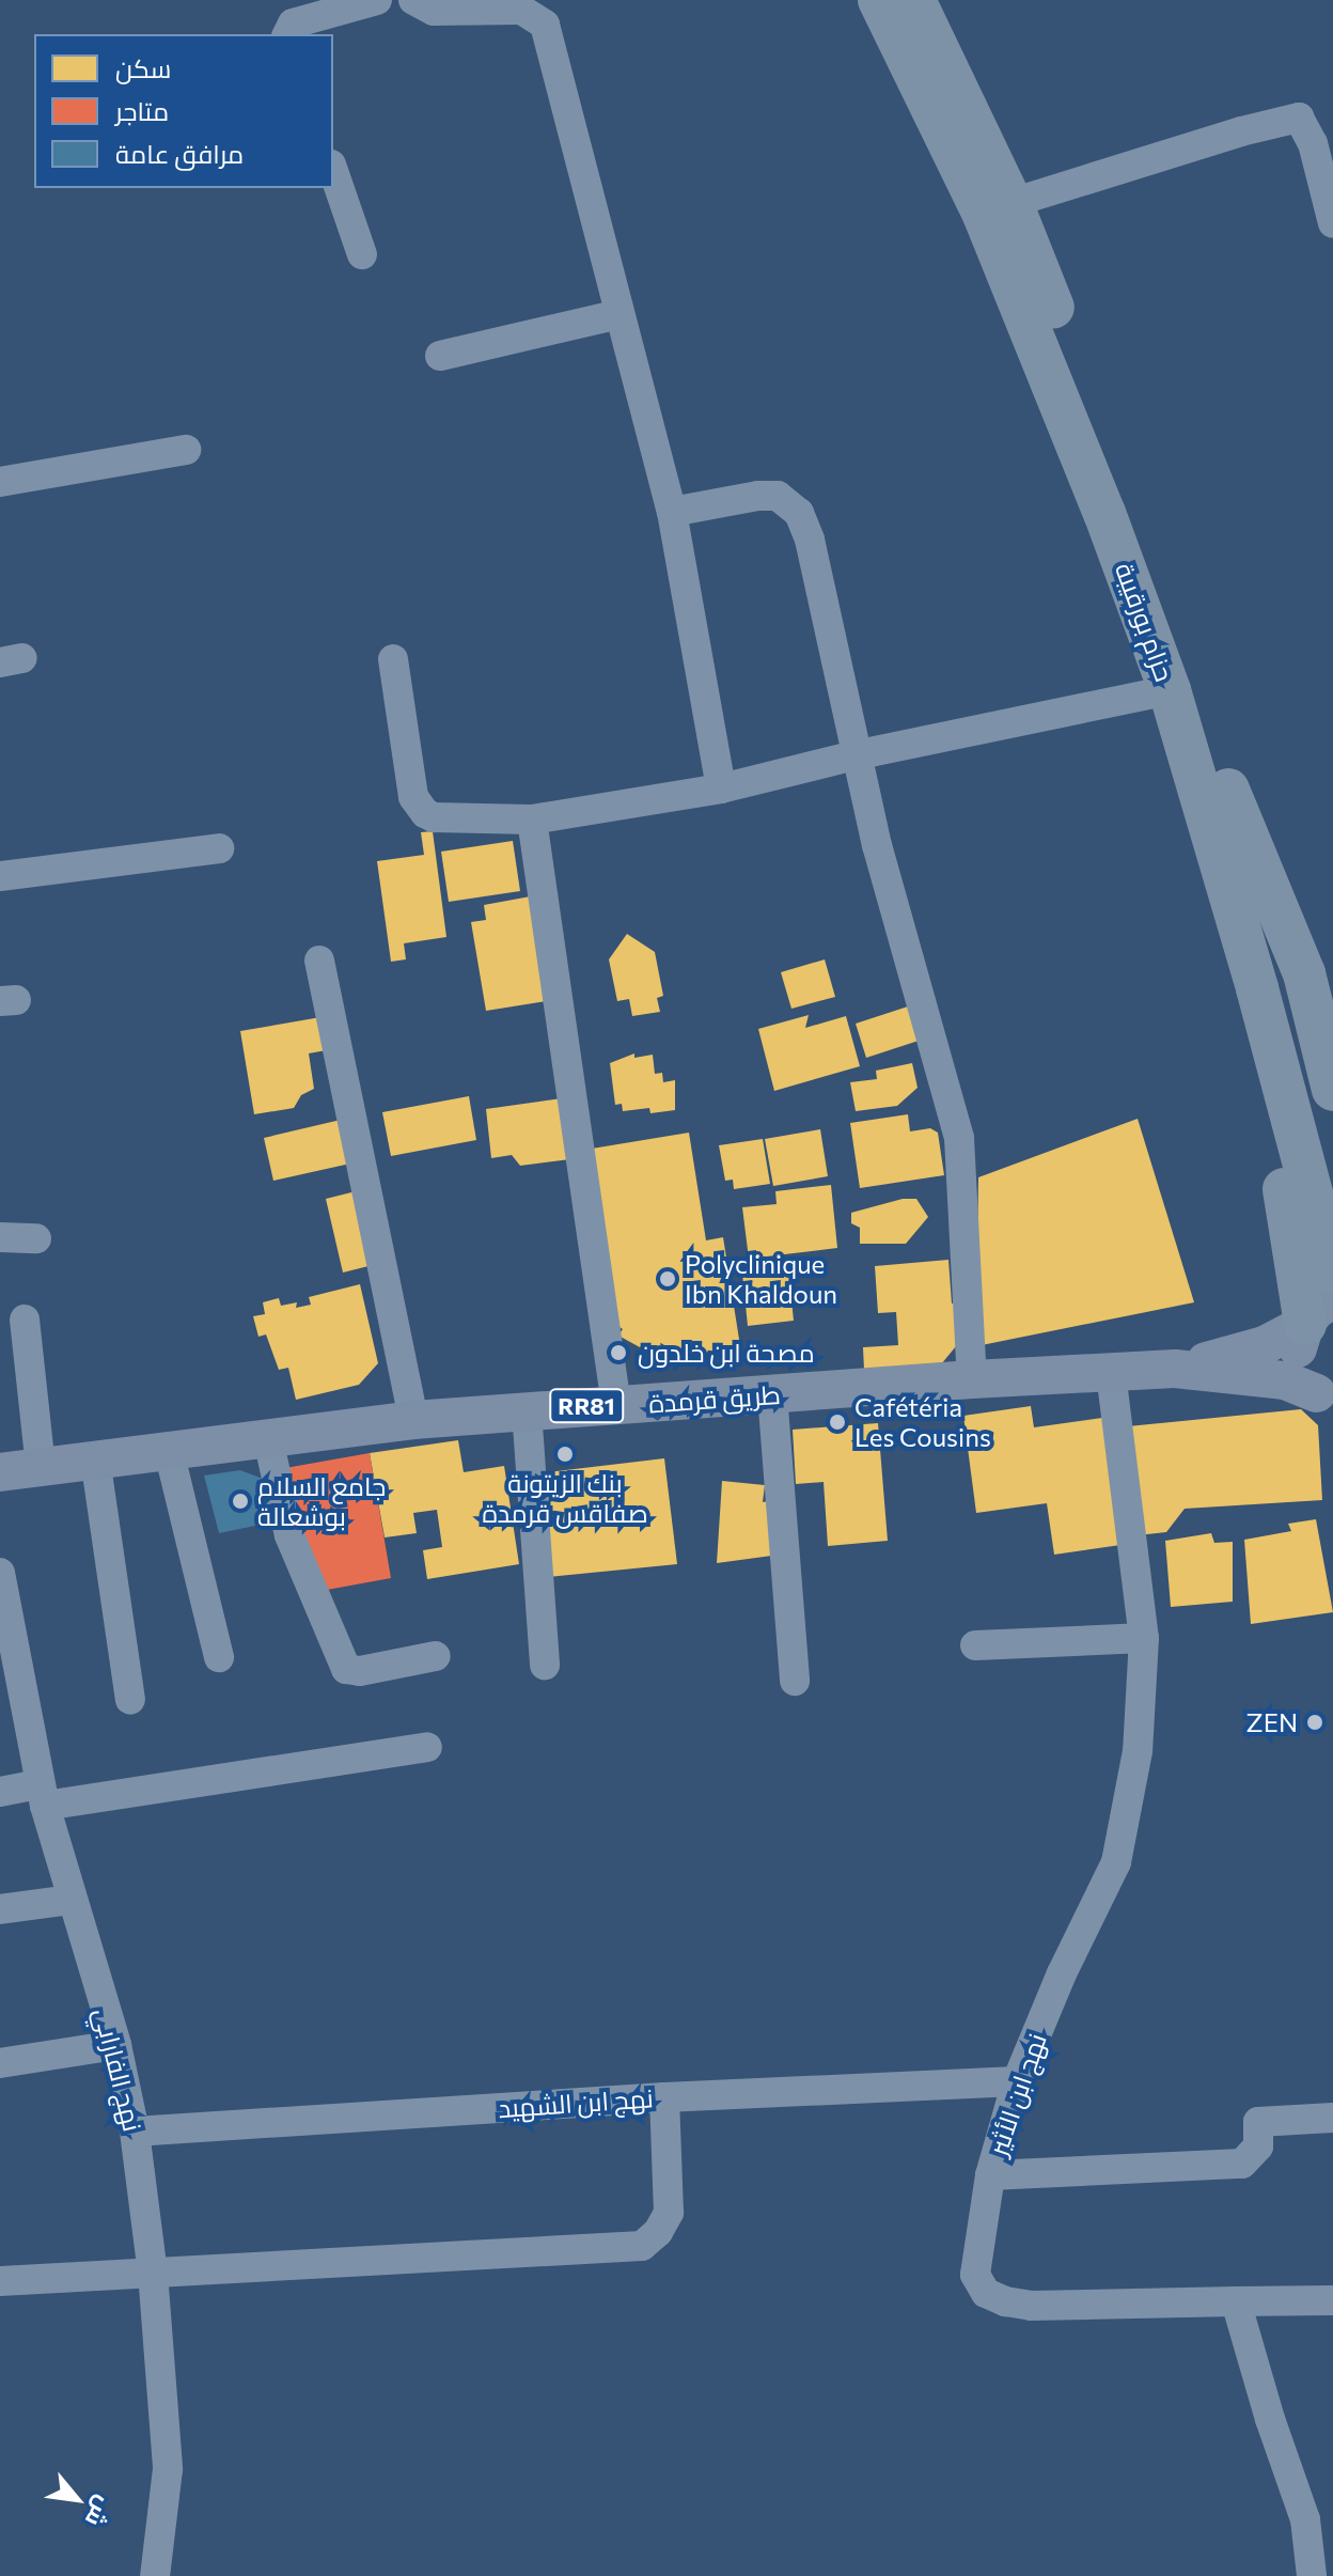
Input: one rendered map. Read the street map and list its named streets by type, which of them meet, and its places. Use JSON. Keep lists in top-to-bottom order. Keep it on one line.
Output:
{"streets":{"highway":["حزام بورقيبة"],"main road":["طريق قرمدة","RR81"],"street":["نهج الفارابي","نهج ابن الأثير","نهج ابن الشهيد"]},"crossings":[["طريق قرمدة","RR81"],["طريق قرمدة","نهج ابن الأثير"],["نهج الفارابي","نهج ابن الشهيد"],["نهج ابن الأثير","نهج ابن الشهيد"]],"places":["Polyclinique Ibn Khaldoun","مصحة ابن خلدون","Cafétéria Les Cousins","بنك الزيتونة صفاقس قرمدة","جامع السلام بوشعالة","ZEN"],"legend":["سكن","متاجر","مرافق عامة"],"north":"bottom right"}
